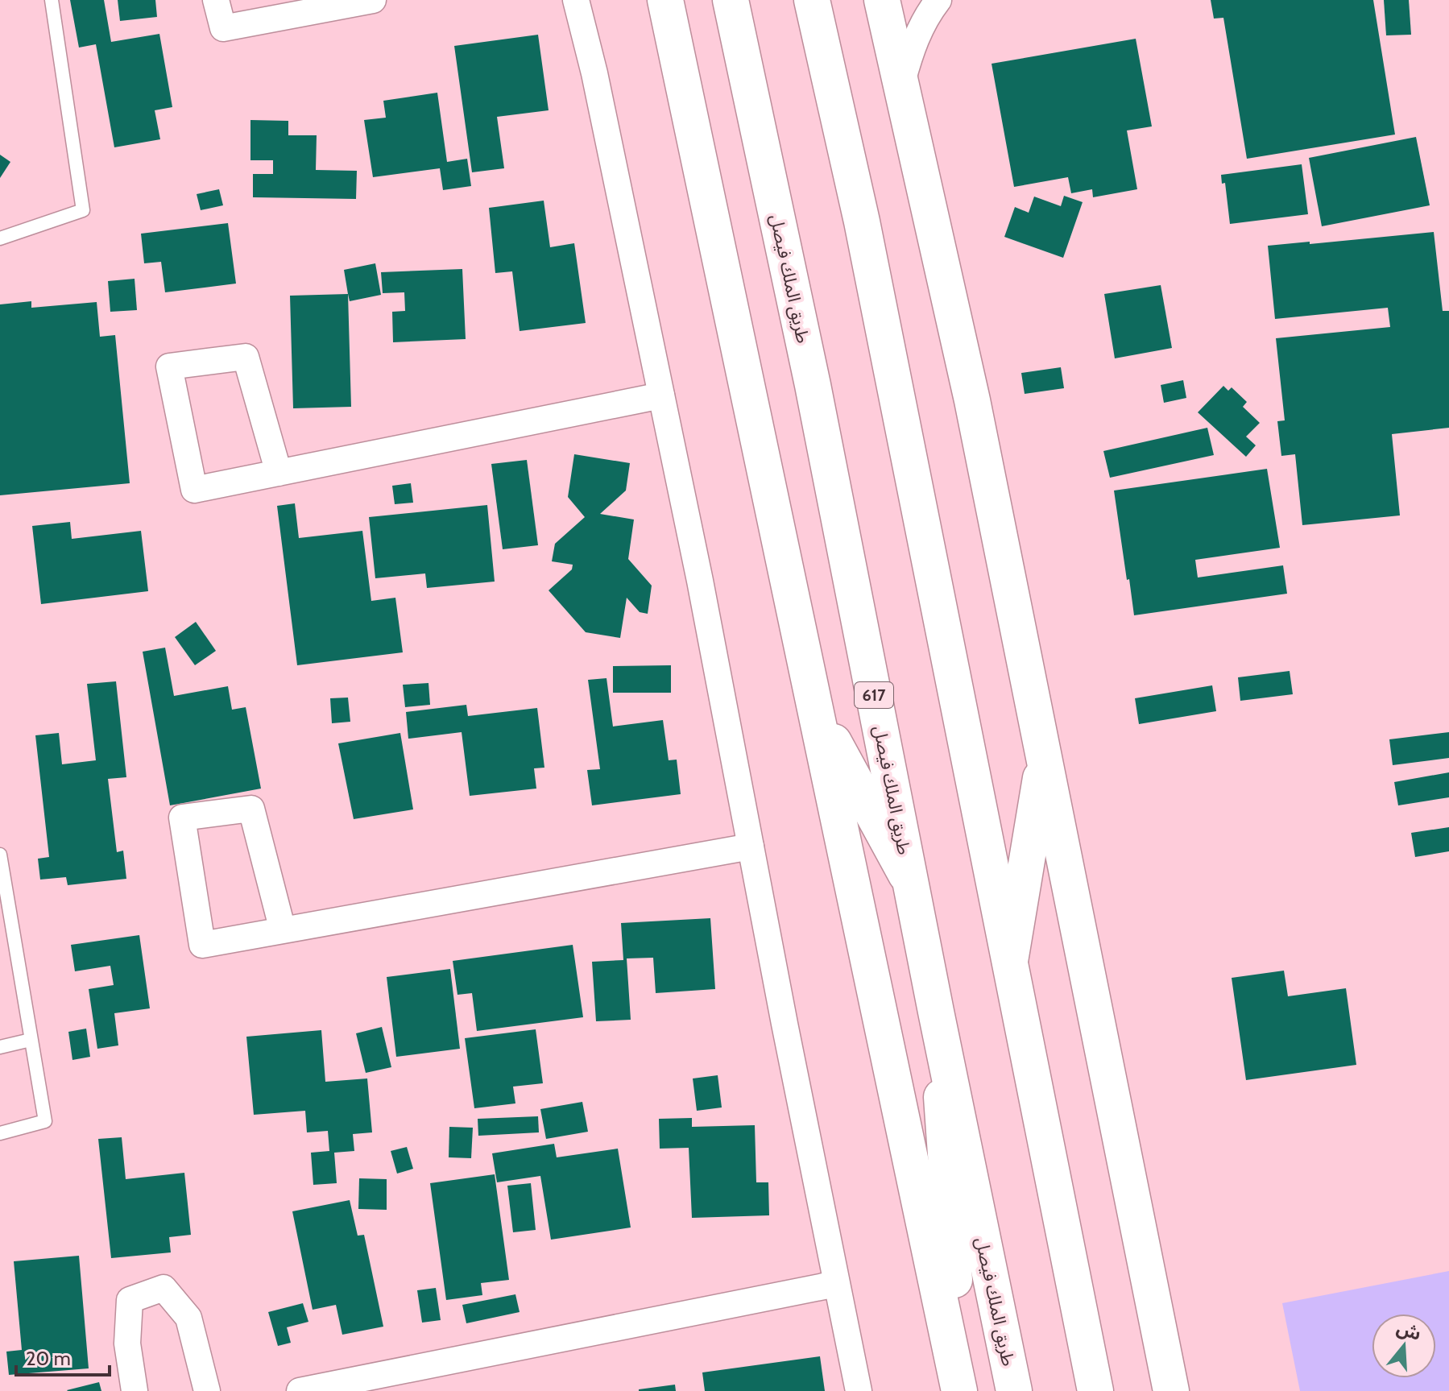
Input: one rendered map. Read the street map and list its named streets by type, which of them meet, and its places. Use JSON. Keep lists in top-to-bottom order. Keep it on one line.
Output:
{"streets":{"main road":["طريق الملك فيصل","617"]},"scale_bar":"20 m","north":"top"}
